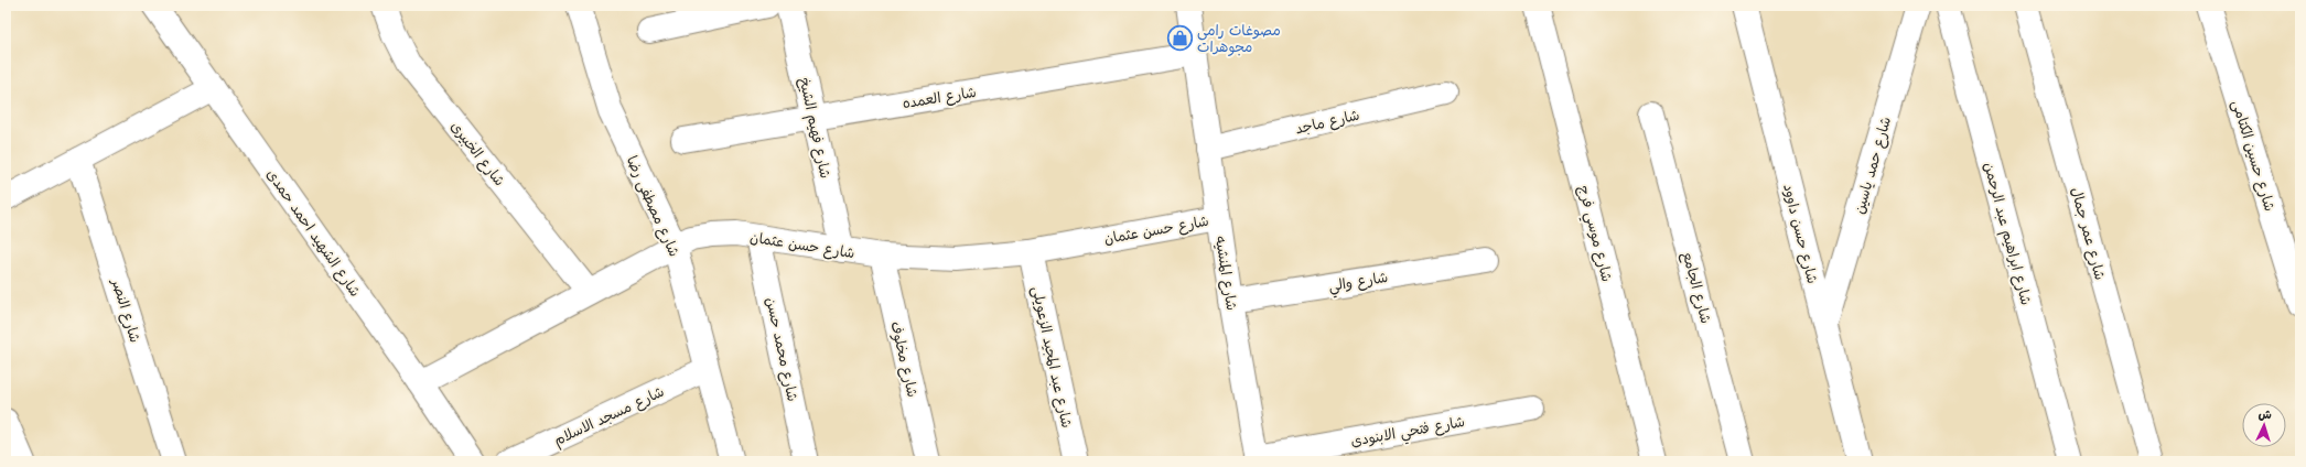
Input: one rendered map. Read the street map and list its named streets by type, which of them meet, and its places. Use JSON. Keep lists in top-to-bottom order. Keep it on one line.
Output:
{"streets":{"street":["شارع العمده","شارع ماجد","شارع فهيم الشيخ","شارع الخبيرى","شارع حسين الكتامى","شارع حمد ياسين","شارع مصطفى رضا","شارع حسن عثمان","شارع الشهيد احمد حمدى","شارع موسي فرج","شارع حسن داوود","شارع ابراهيم عبد الرحمن","شارع عمر جمال","شارع المنشيه","شارع والي","شارع الجامع","شارع النصر","شارع محمد حسن","شارع عبد المجيد الزعويلى","شارع مخلوف","شارع مسجد الاسلام","شارع فتحي الابنودى"]},"crossings":[["شارع العمده","شارع فهيم الشيخ"],["شارع العمده","شارع المنشيه"],["شارع ماجد","شارع المنشيه"],["شارع فهيم الشيخ","شارع حسن عثمان"],["شارع الخبيرى","شارع حسن عثمان"],["شارع حمد ياسين","شارع حسن داوود"],["شارع مصطفى رضا","شارع حسن عثمان"],["شارع مصطفى رضا","شارع مسجد الاسلام"],["شارع حسن عثمان","شارع الشهيد احمد حمدى"],["شارع حسن عثمان","شارع المنشيه"],["شارع حسن عثمان","شارع محمد حسن"],["شارع حسن عثمان","شارع عبد المجيد الزعويلى"],["شارع حسن عثمان","شارع مخلوف"],["شارع المنشيه","شارع والي"],["شارع المنشيه","شارع فتحي الابنودى"]],"places":{"shop":["مصوغات رامى مجوهرات"]},"north":"top"}
